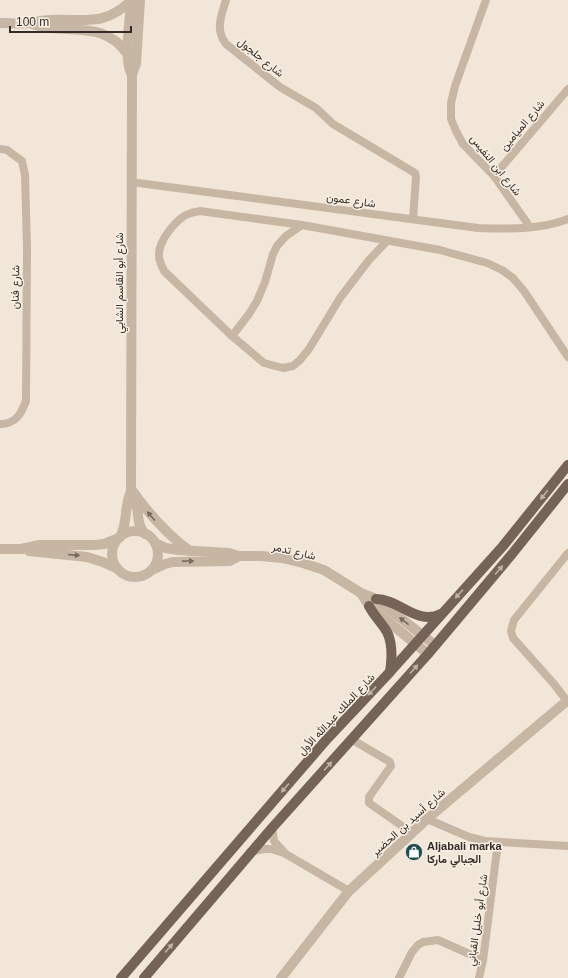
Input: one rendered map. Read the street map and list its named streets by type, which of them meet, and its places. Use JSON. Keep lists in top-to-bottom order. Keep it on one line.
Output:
{"streets":{"main road":["شارع الملك عبدالله الأول"],"street":["شارع جلجول","شارع الميامين","شارع ابن النفيس","شارع عمون","شارع أبو القاسم الشابي","شارع فنان","شارع تدمر","شارع أسيد بن الحضير","شارع أبو خليل القباني"]},"crossings":[["شارع جلجول","شارع عمون"],["شارع الميامين","شارع ابن النفيس"],["شارع ابن النفيس","شارع عمون"],["شارع عمون","شارع أبو القاسم الشابي"],["شارع أبو القاسم الشابي","شارع تدمر"],["شارع تدمر","شارع الملك عبدالله الأول"]],"places":{"shop":["Aljabali marka الجبالي ماركا"]},"scale_bar":"100 m"}
